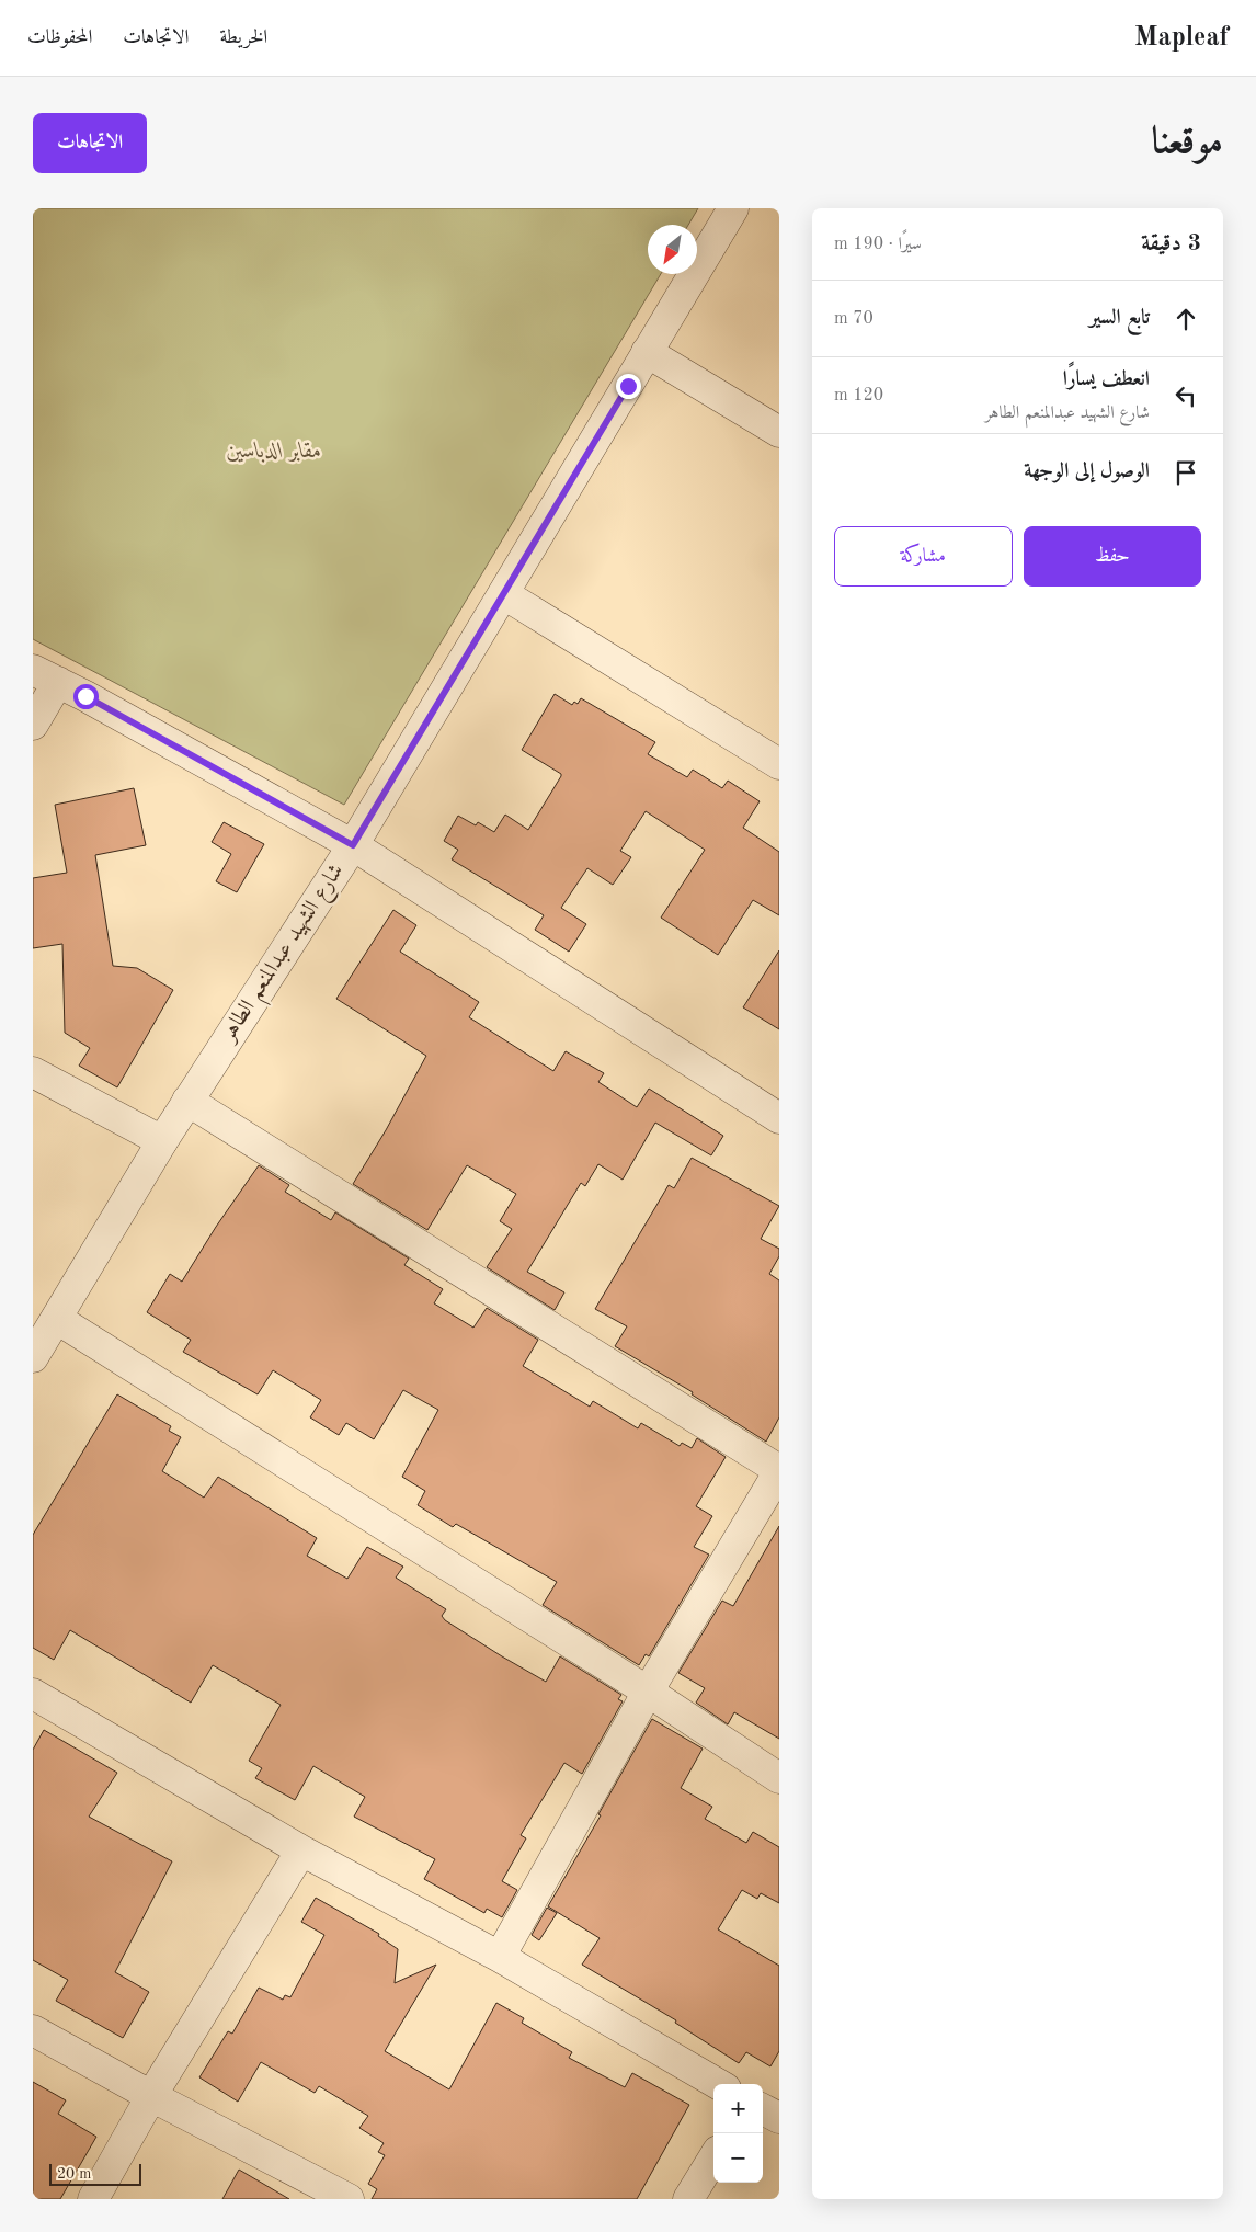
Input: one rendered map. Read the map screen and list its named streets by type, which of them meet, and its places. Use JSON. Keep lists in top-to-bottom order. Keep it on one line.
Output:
{"streets":{"street":["شارع الشهيد عبدالمنعم الطاهر"]},"parks":["مقابر الدباسين"],"scale_bar":"20 m","north":"bottom left","page":{"header":"Mapleaf","nav":["الخريطة","الاتجاهات","المحفوظات"],"title":"موقعنا","buttons":["الاتجاهات",["حفظ","مشاركة"]],"heading":["3 دقيقة","سيرًا · 190 m"],"list":[["تابع السير","70 m"],["انعطف يسارًا","شارع الشهيد عبدالمنعم الطاهر","120 m"],"الوصول إلى الوجهة"],"map_buttons":["+","−"],"scale":"20 m"}}
